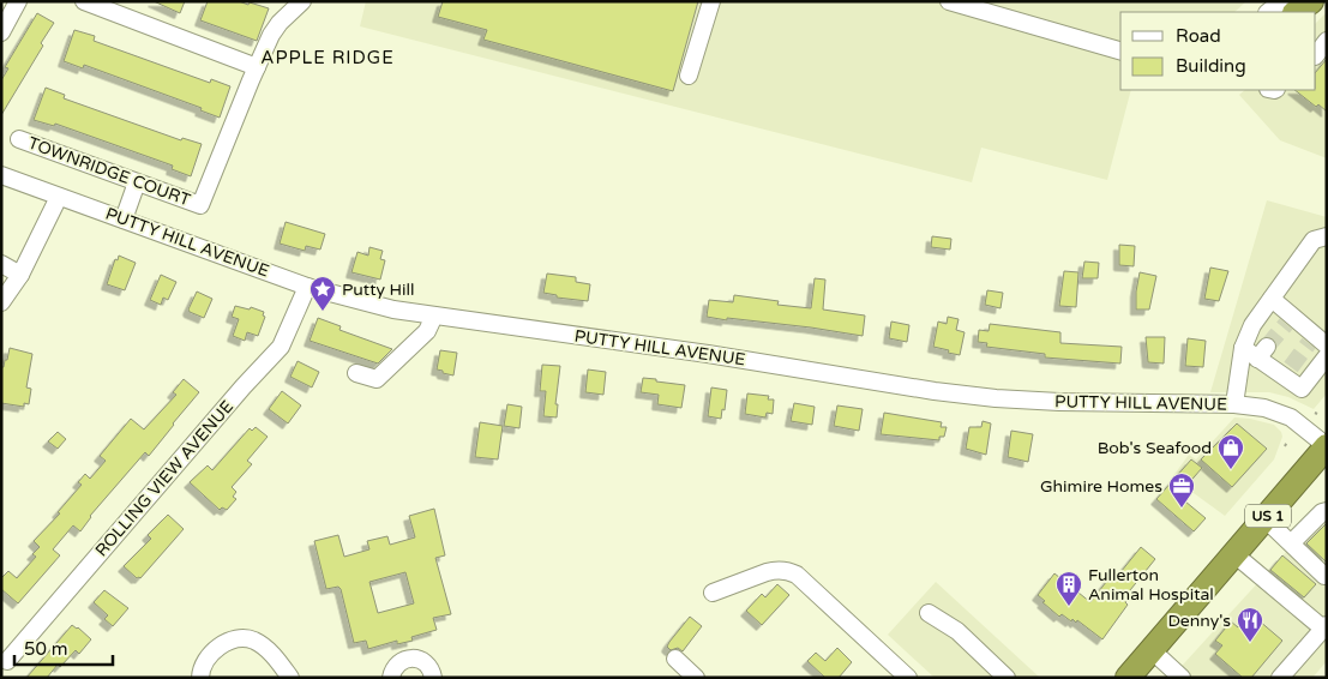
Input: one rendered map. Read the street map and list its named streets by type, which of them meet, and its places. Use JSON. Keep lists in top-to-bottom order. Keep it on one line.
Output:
{"streets":{"highway":["US 1"],"street":["TOWNRIDGE COURT","PUTTY HILL AVENUE","ROLLING VIEW AVENUE"]},"crossings":[["PUTTY HILL AVENUE","ROLLING VIEW AVENUE"],["PUTTY HILL AVENUE","US 1"]],"districts":["APPLE RIDGE"],"places":{"place":["Putty Hill"],"shop":["Bob's Seafood"],"office":["Ghimire Homes"],"building":["Fullerton Animal Hospital"],"restaurant":["Denny's"]},"legend":["Road","Building"],"scale_bar":"50 m"}
